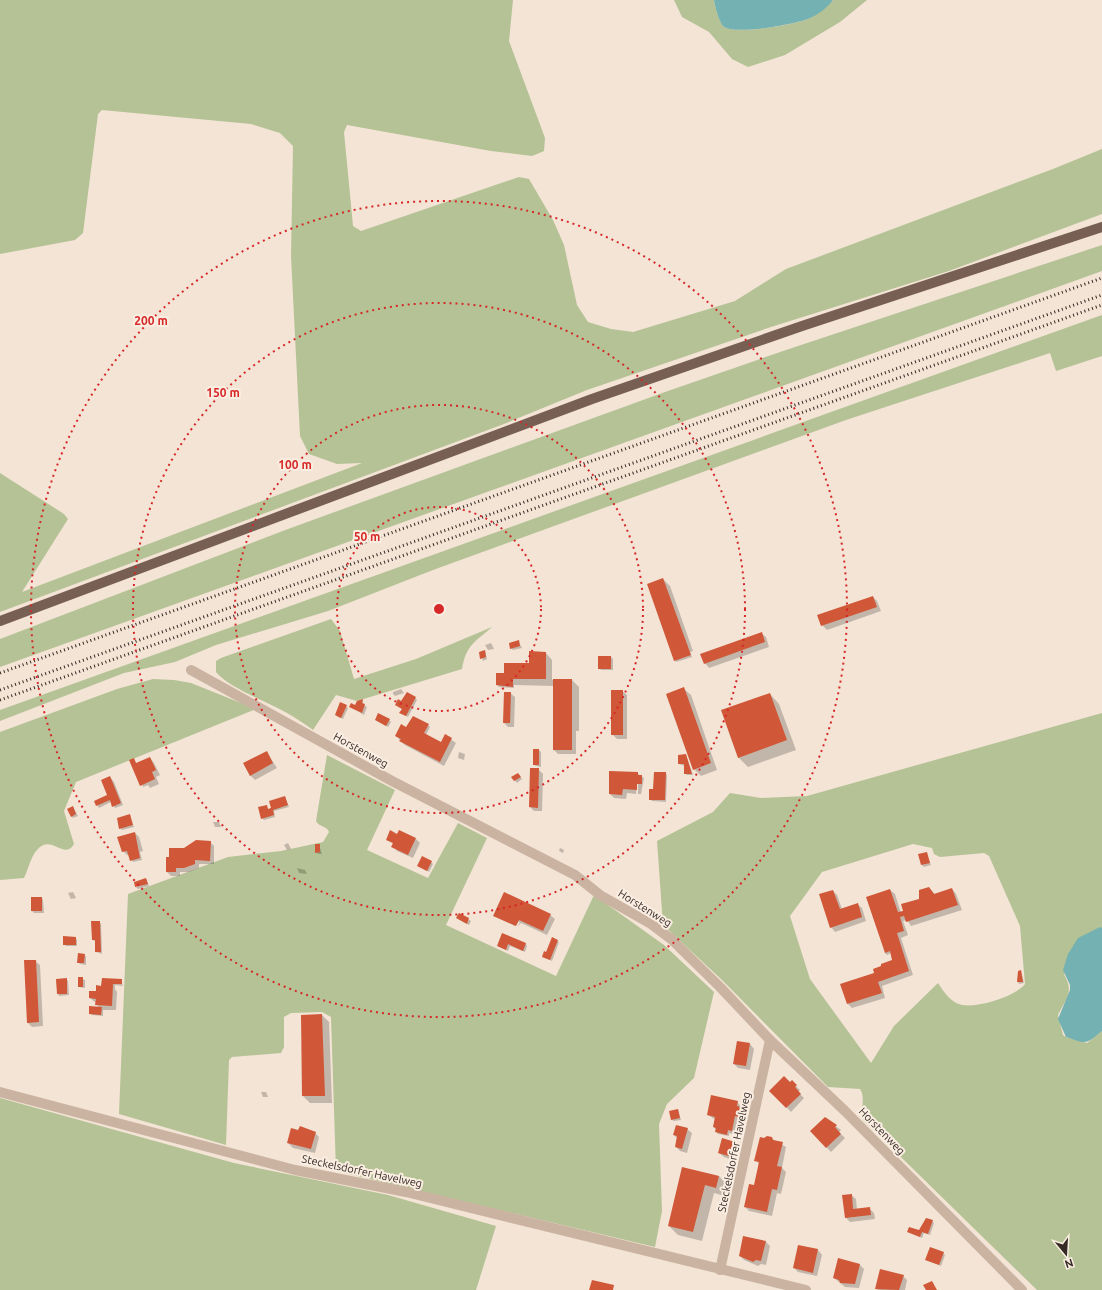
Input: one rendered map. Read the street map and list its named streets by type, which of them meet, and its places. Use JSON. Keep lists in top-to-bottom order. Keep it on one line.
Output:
{"streets":{"street":["Horstenweg","Steckelsdorfer Havelweg"]},"crossings":[["Horstenweg","Steckelsdorfer Havelweg"]],"north":"bottom","rings":["200 m","150 m","100 m","50 m"]}
